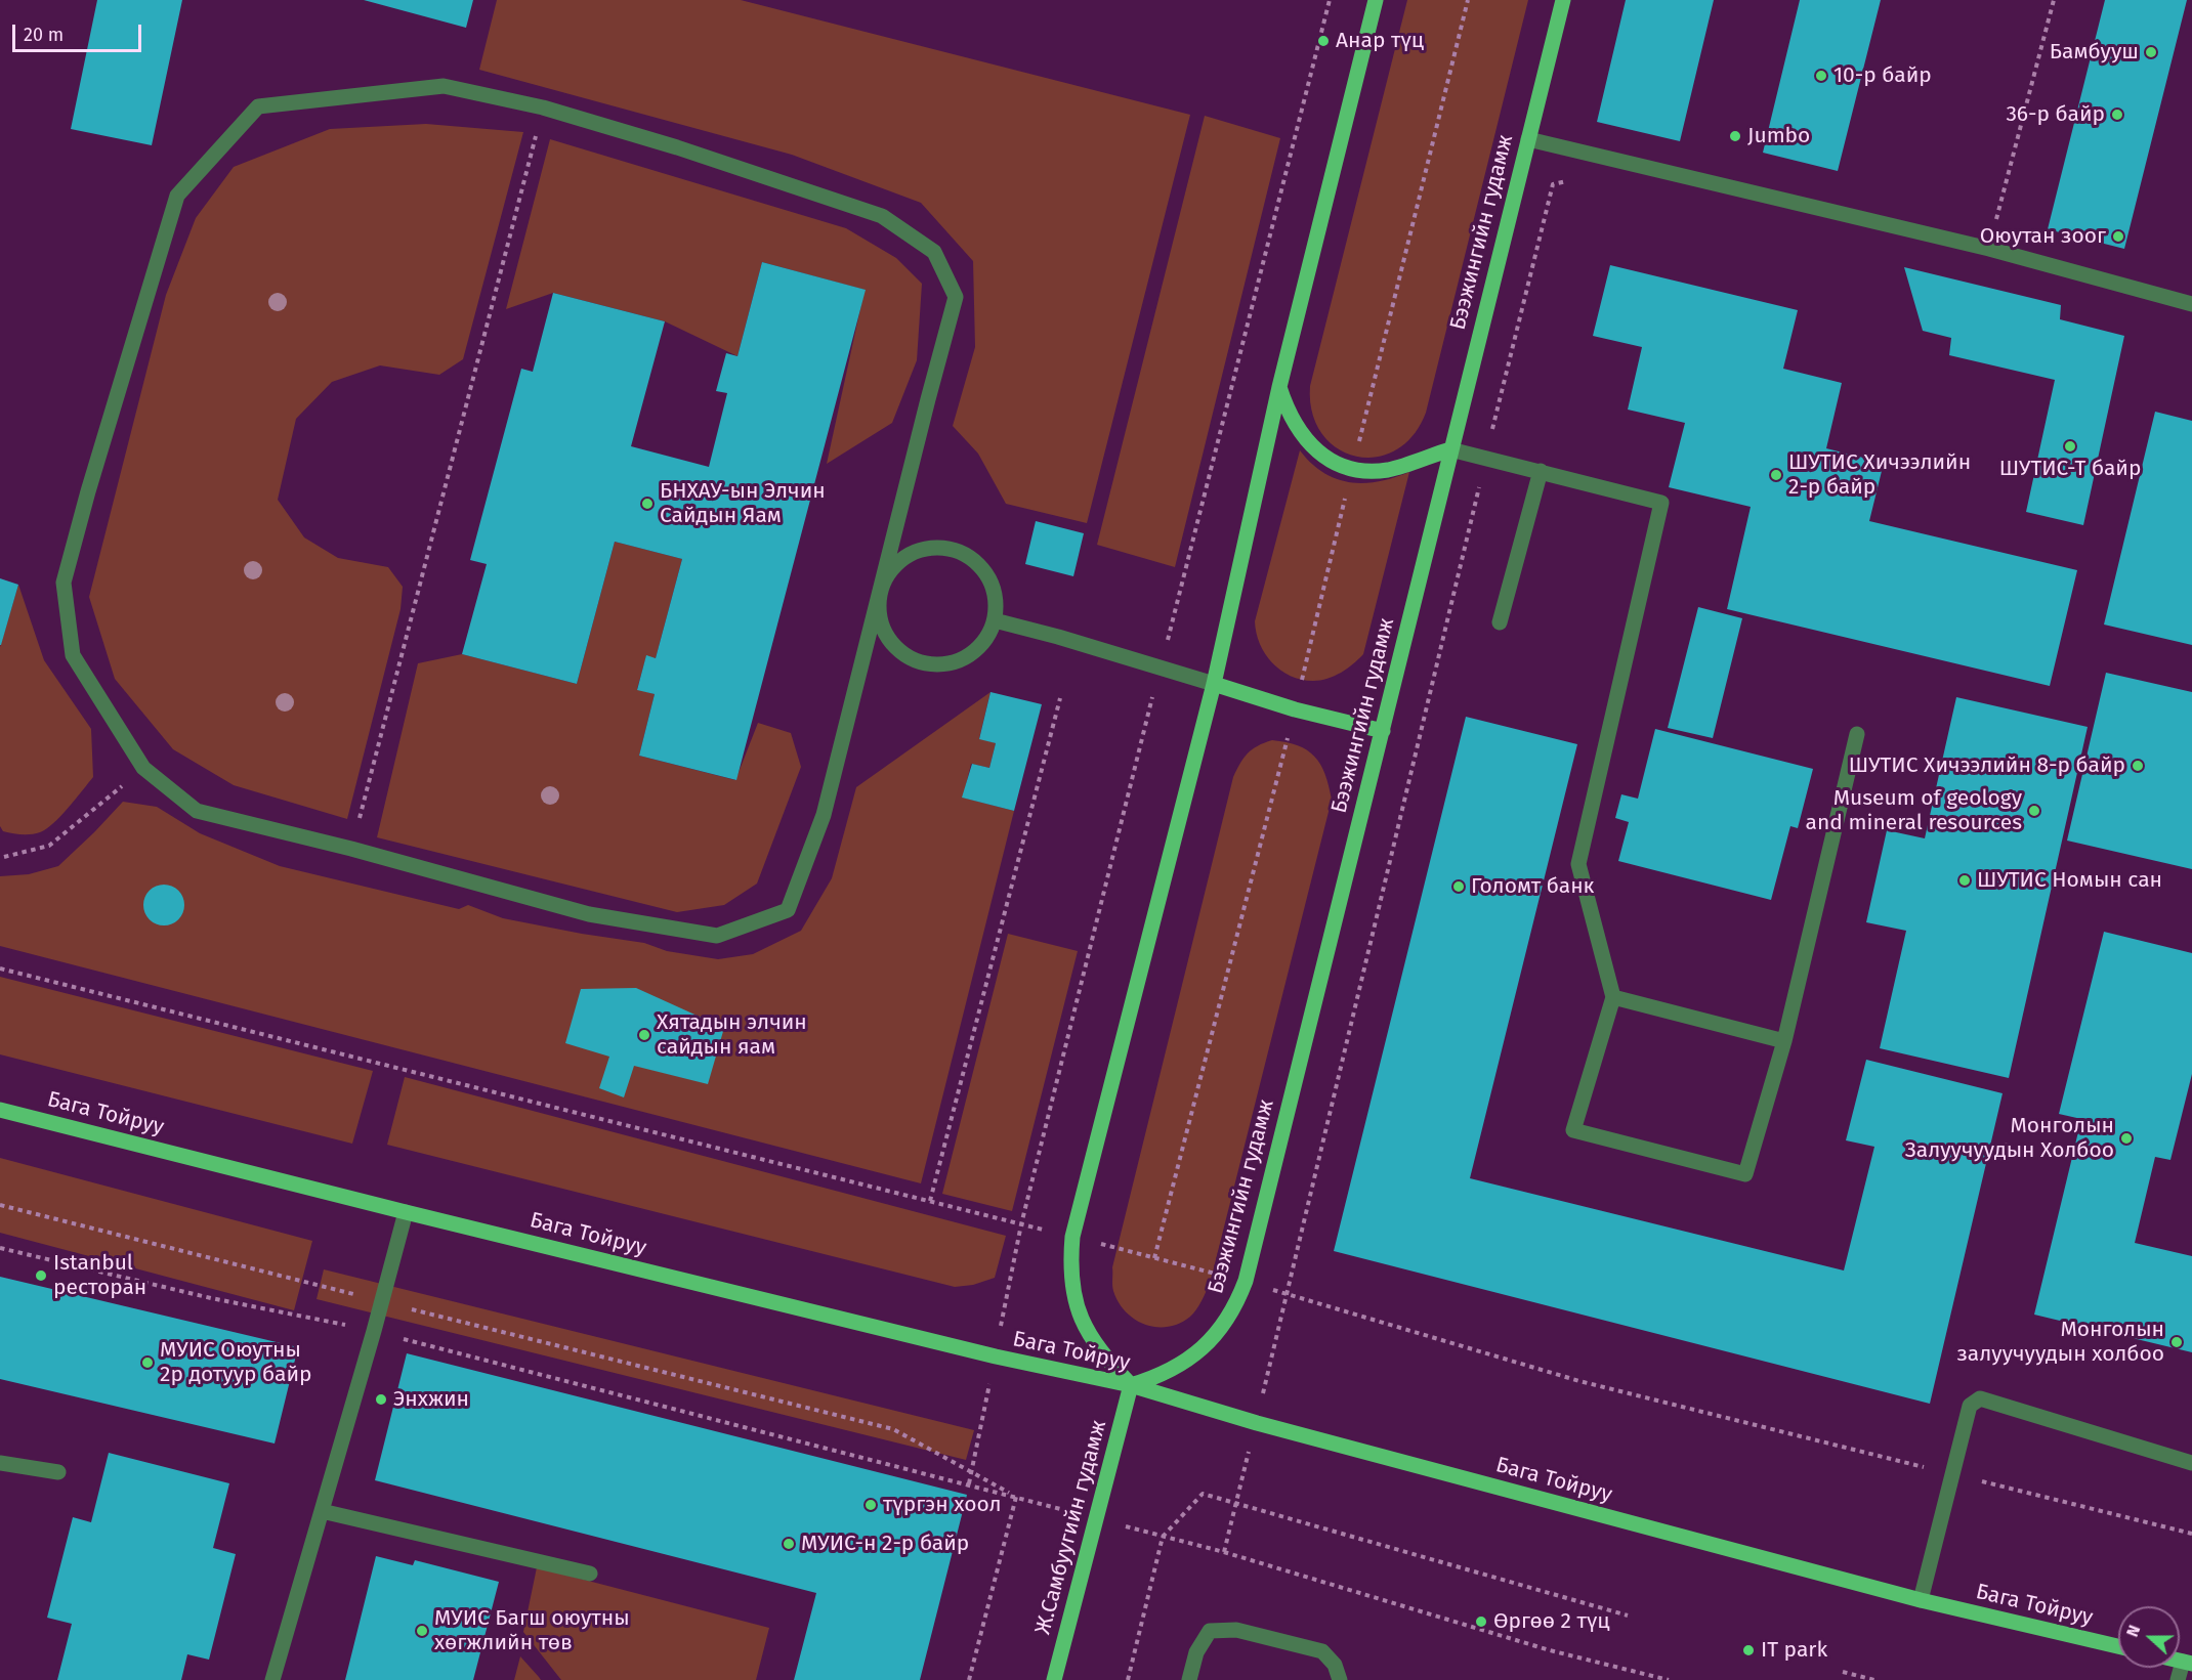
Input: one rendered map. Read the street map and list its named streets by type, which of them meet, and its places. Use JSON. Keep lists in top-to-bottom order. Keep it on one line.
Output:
{"streets":{"main road":["Бээжингийн гудамж","Бага Тойруу","Ж.Самбуугийн гудамж"]},"crossings":[["Бээжингийн гудамж","Бага Тойруу"],["Бээжингийн гудамж","Ж.Самбуугийн гудамж"],["Бага Тойруу","Ж.Самбуугийн гудамж"]],"places":["Анар түц","Бамбууш","10-р байр","36-р байр","Jumbo","Оюутан зоог","ШУТИС-Т байр","ШУТИС Хичээлийн 2-р байр","БНХАУ-ын Элчин Сайдын Яам","ШУТИС Хичээлийн 8-р байр","Museum of geology and mineral resources","ШУТИС Номын сан","Голомт банк","Хятадын элчин сайдын яам","Монголын Залуучуудын Холбоо","Istanbul ресторан","Монголын залуучуудын холбоо","МУИС Оюутны 2р дотуур байр","Энхжин","түргэн хоол","МУИС-н 2-р байр","Өргөө 2 түц","МУИС Багш оюутны хөгжлийн төв","IT park"],"scale_bar":"20 m","north":"left"}
